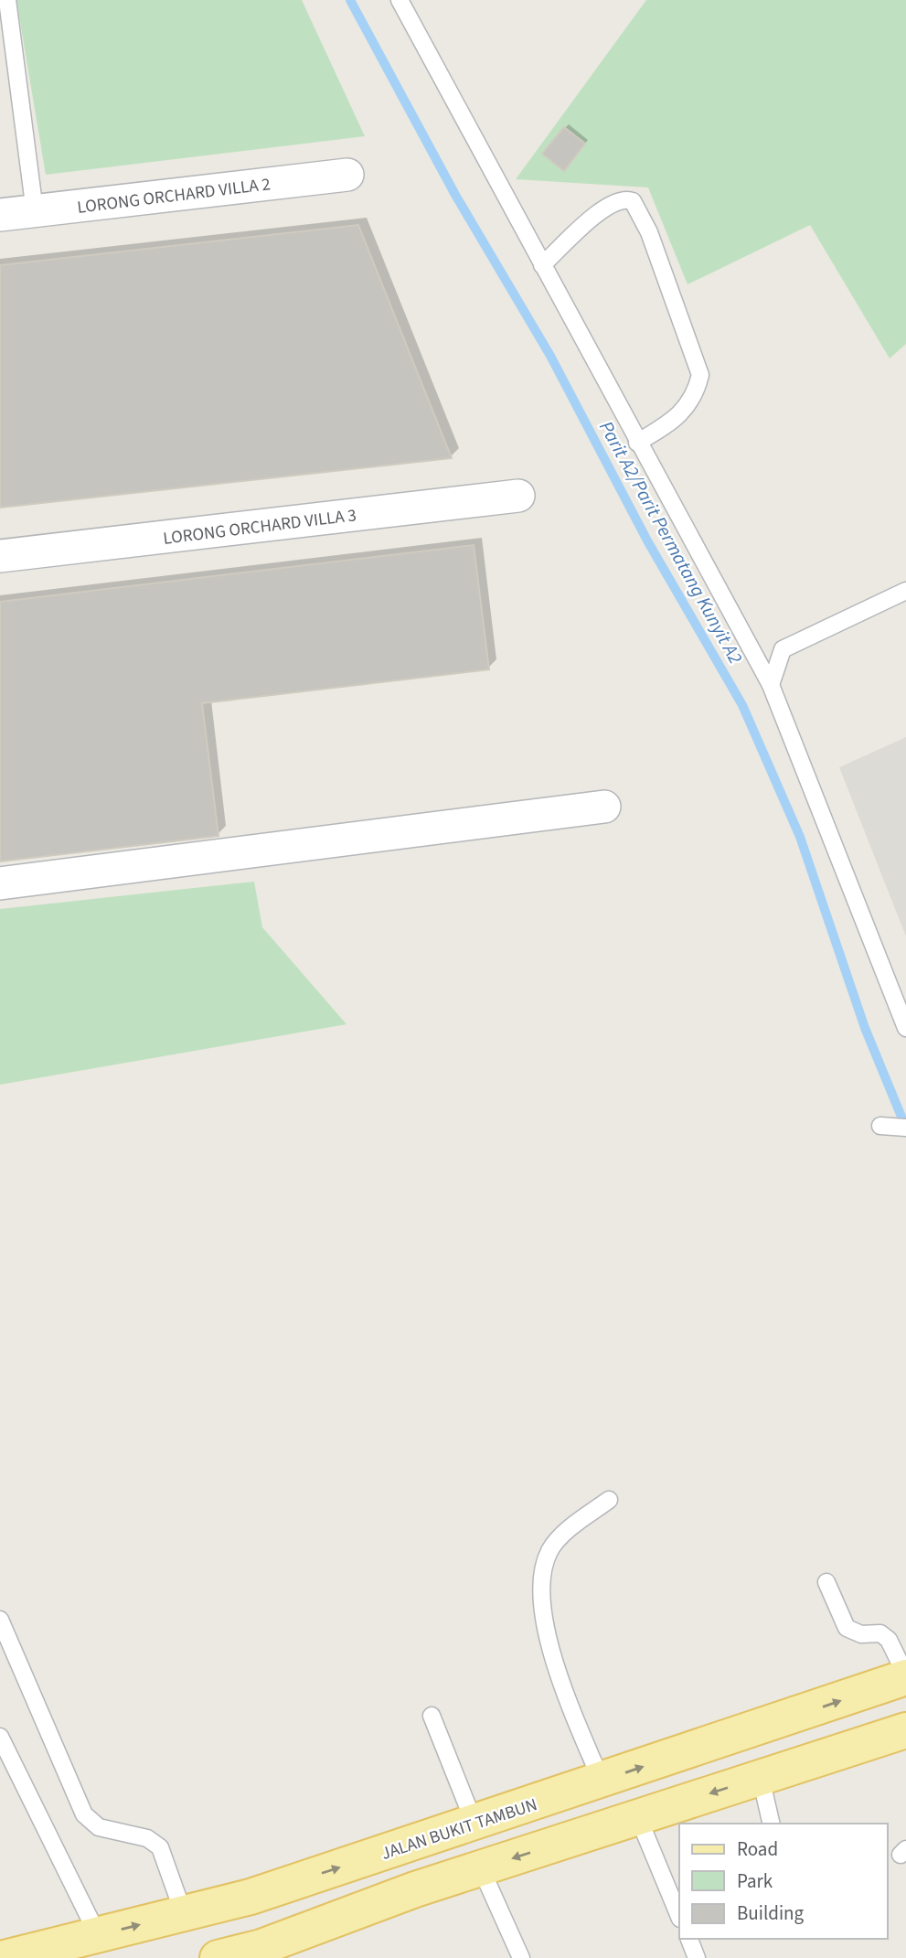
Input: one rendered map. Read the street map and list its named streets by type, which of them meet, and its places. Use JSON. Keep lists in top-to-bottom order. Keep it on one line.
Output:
{"streets":{"main road":["JALAN BUKIT TAMBUN"],"street":["LORONG ORCHARD VILLA 2","LORONG ORCHARD VILLA 3"]},"water":["Parit A2/Parit Permatang Kunyit A2"],"legend":["Road","Park","Building"]}
